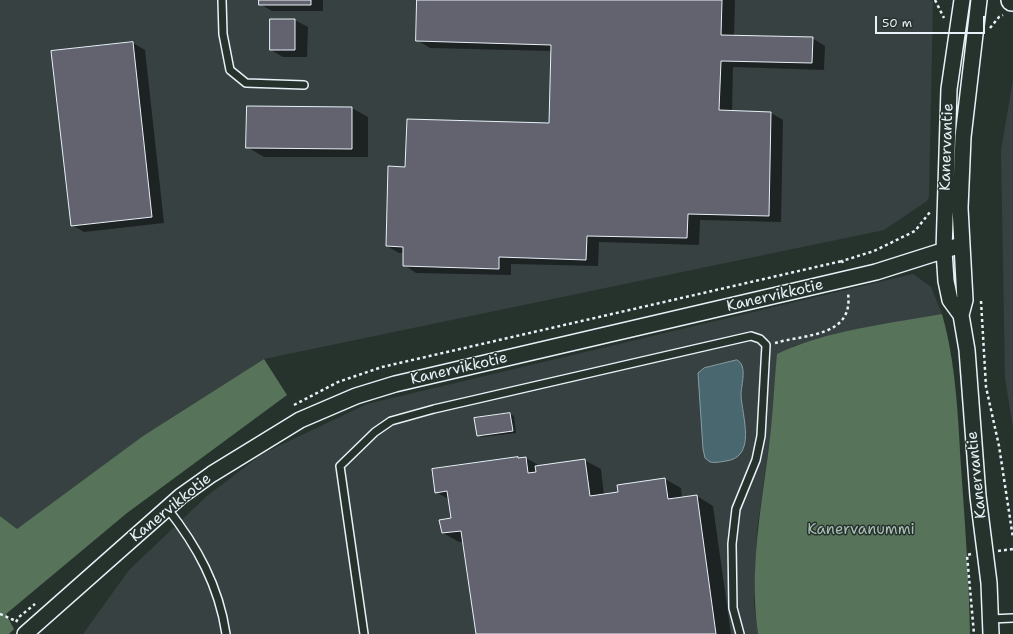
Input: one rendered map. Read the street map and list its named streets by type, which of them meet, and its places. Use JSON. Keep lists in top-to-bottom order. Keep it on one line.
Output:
{"streets":{"street":["Kanervantie","Kanervikkotie"]},"crossings":[["Kanervantie","Kanervikkotie"]],"parks":["Kanervanummi"],"scale_bar":"50 m"}
